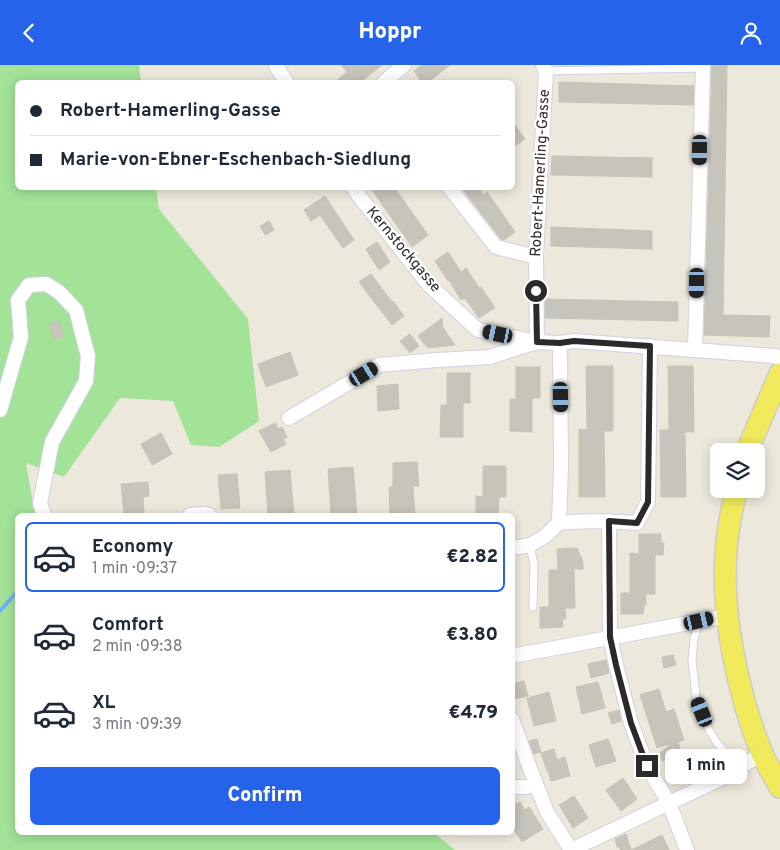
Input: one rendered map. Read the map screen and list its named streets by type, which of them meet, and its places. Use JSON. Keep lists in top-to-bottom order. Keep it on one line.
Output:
{"streets":{"street":["Robert-Hamerling-Gasse","Kernstockgasse"]},"crossings":[["Robert-Hamerling-Gasse","Kernstockgasse"]],"page":{"header":"Hoppr","banner":["Robert-Hamerling-Gasse","Marie-von-Ebner-Eschenbach-Siedlung"],"list":[{"name":"Economy","note":"1 min · 09:37","value":"€2.82"},{"name":"Comfort","note":"2 min · 09:38","value":"€3.80"},{"name":"XL","note":"3 min · 09:39","value":"€4.79"}],"bubble":"1 min","buttons":"Confirm"}}
